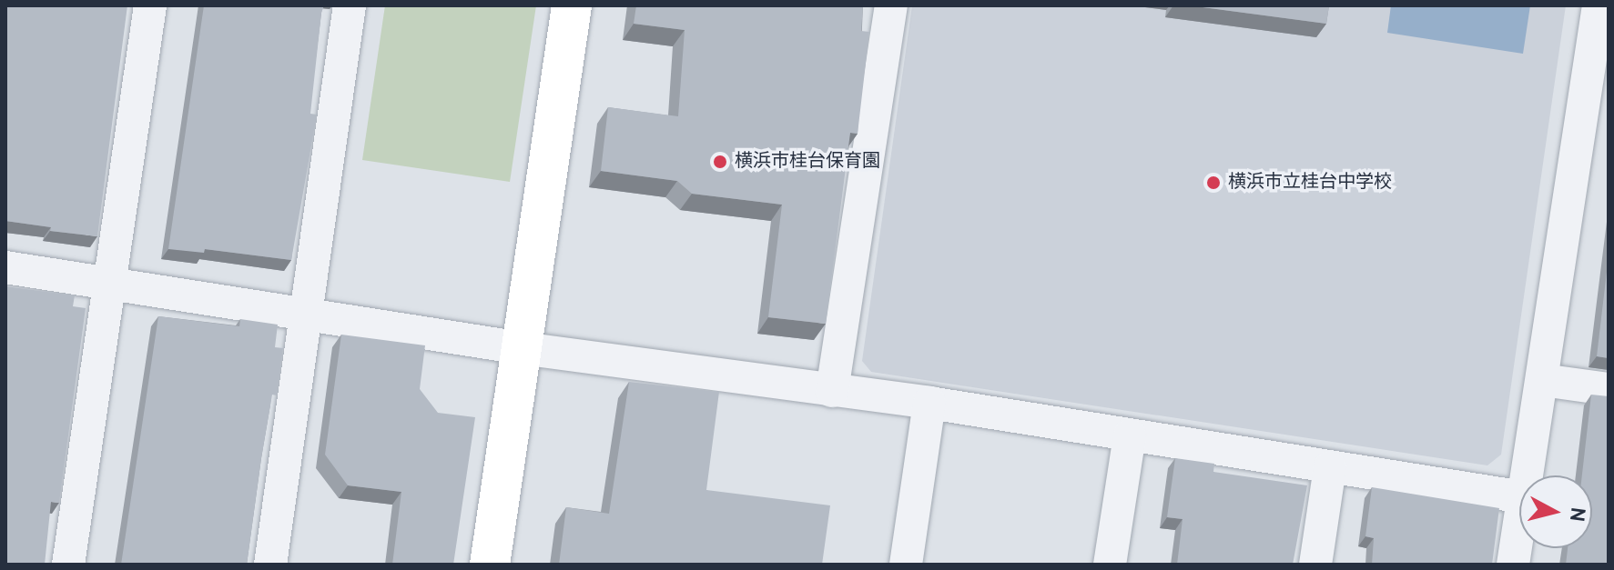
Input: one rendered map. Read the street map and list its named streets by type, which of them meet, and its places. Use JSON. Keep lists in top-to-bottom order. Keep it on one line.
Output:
{"places":["横浜市桂台保育園","横浜市立桂台中学校"],"north":"right"}
